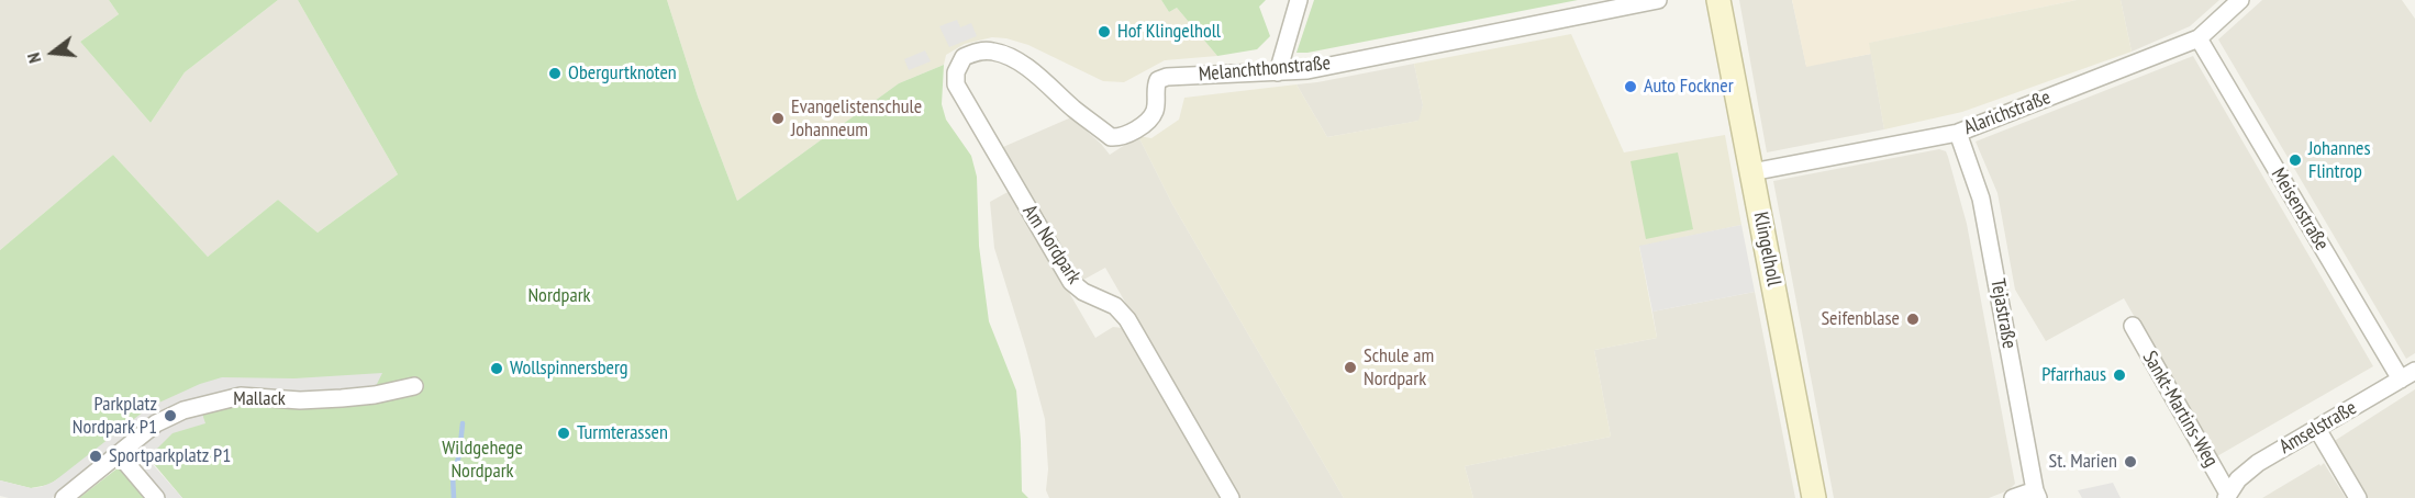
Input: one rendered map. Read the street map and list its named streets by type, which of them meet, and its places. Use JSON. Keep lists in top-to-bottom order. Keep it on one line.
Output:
{"streets":{"street":["Melanchthonstraße","Alarichstraße","Meisenstraße","Am Nordpark","Klingelholl","Tejastraße","Mallack","Sankt-Martins-Weg","Amselstraße"]},"crossings":[["Melanchthonstraße","Am Nordpark"],["Alarichstraße","Meisenstraße"],["Alarichstraße","Klingelholl"],["Alarichstraße","Tejastraße"],["Meisenstraße","Amselstraße"],["Sankt-Martins-Weg","Amselstraße"]],"parks":["Nordpark","Wildgehege Nordpark"],"places":["Hof Klingelholl","Obergurtknoten","Auto Fockner","Evangelistenschule Johanneum","Johannes Flintrop","Seifenblase","Schule am Nordpark","Wollspinnersberg","Pfarrhaus","Parkplatz Nordpark P1","Turmterassen","Sportparkplatz P1","St. Marien"],"north":"left"}
